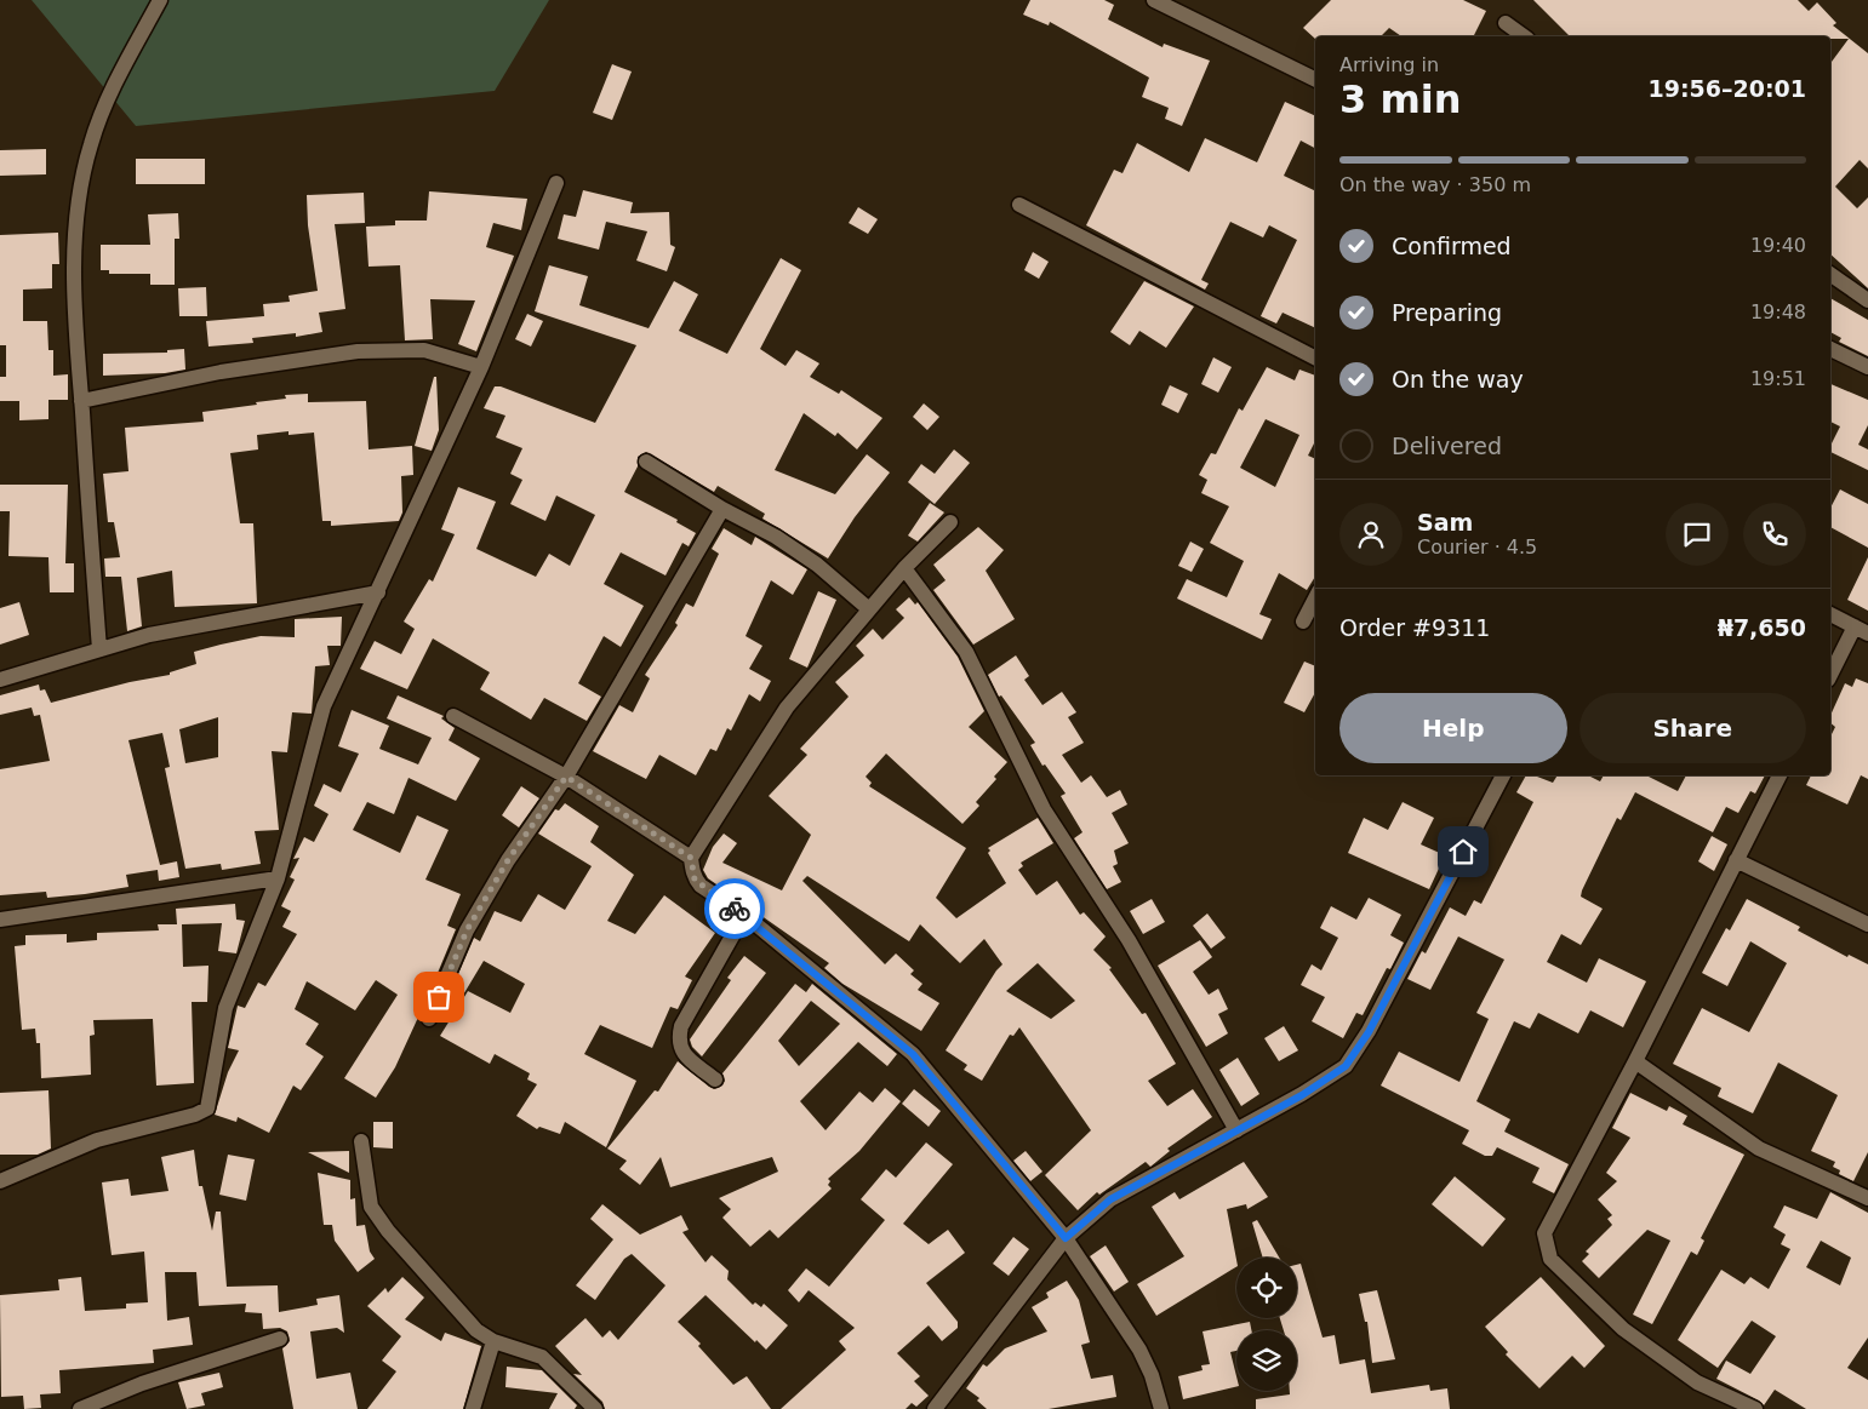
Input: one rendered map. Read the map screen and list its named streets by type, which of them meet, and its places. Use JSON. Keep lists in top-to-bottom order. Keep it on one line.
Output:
{"page":{"heading":["3 min","Arriving in","19:56–20:01"],"panel":["Sam","Courier · 4.5","Order #9311","₦7,650"],"bar":"On the way · 350 m","list":[["Confirmed","19:40"],["Preparing","19:48"],["On the way","19:51"],"Delivered"],"buttons":["Help","Share"]}}
